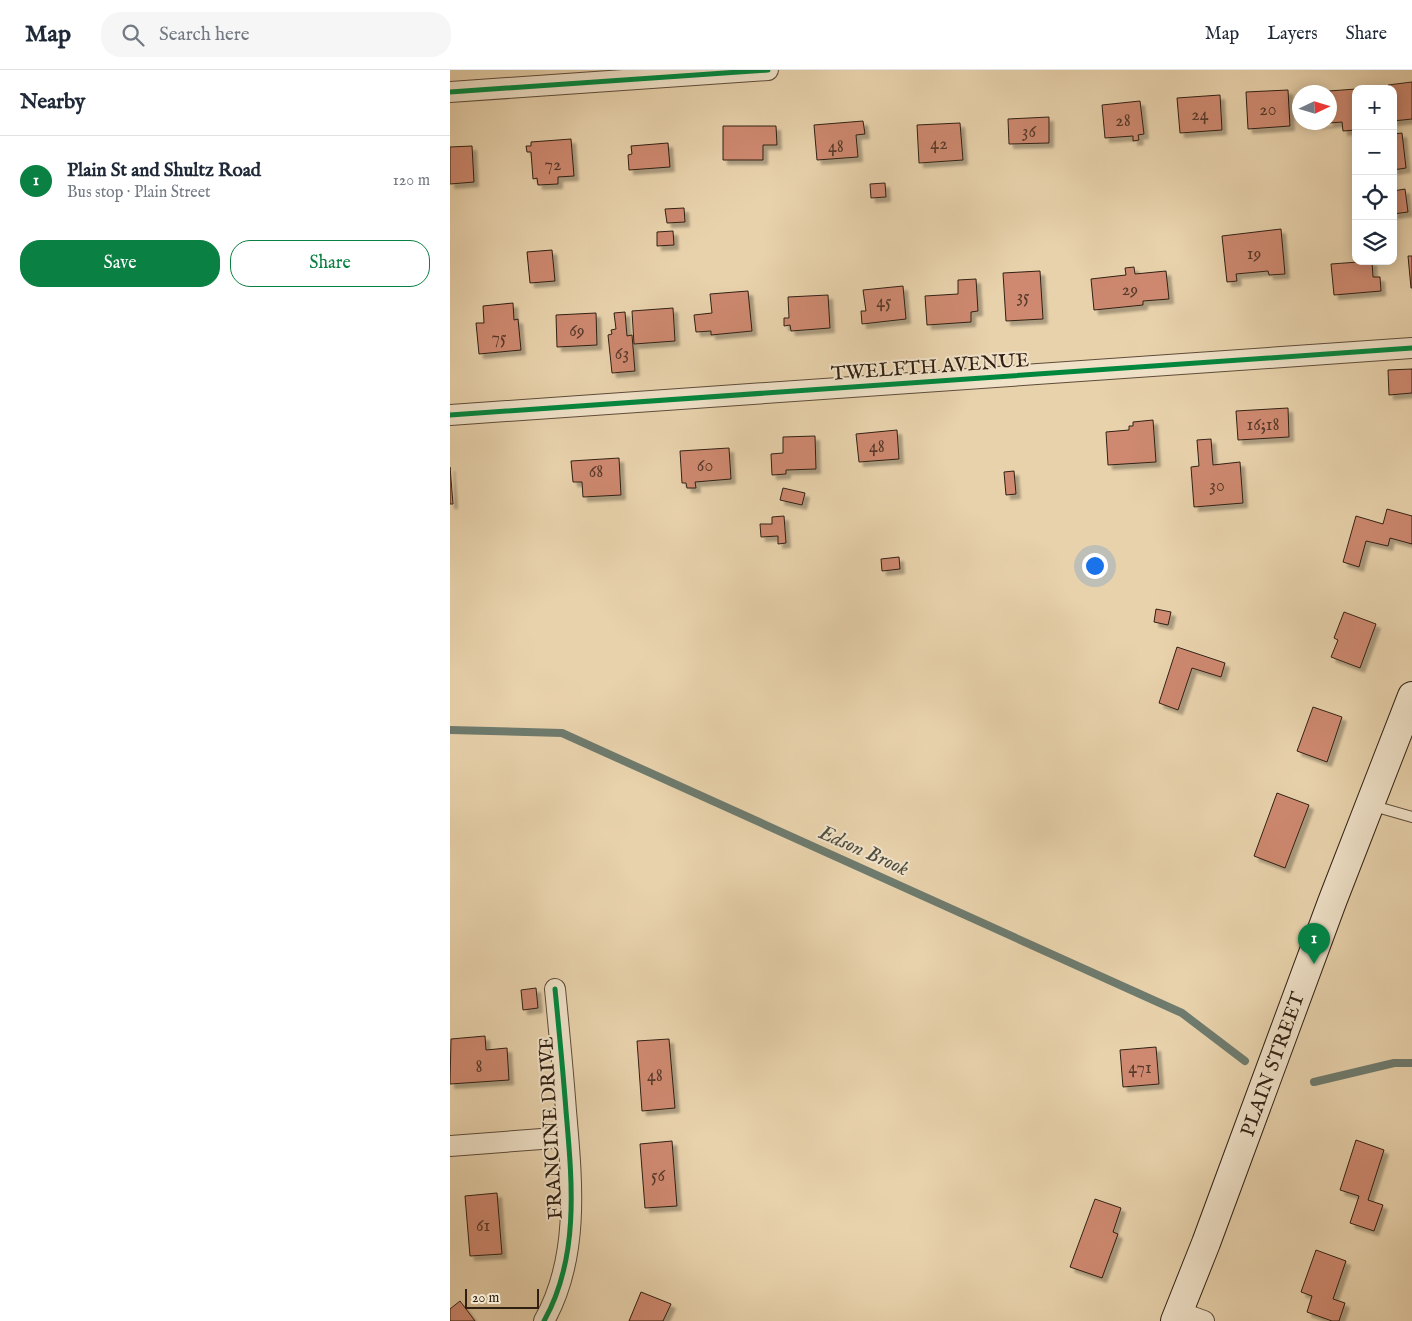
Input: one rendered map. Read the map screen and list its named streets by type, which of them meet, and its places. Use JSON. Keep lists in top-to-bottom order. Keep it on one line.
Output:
{"streets":{"main road":["PLAIN STREET"],"street":["TWELFTH AVENUE","FRANCINE DRIVE"]},"water":["Edson Brook"],"house_numbers":["20","24","28","36","42","48","72","19","29","35","45","69","75","63","16;18","48","60","68","30","8","471","48","56","61"],"scale_bar":"20 m","north":"right","page":{"header":"Map","search":"Search here","nav":["Map","Layers","Share"],"heading":"Nearby","map_buttons":["+","−"],"list":[{"mark":"1","name":"Plain St and Shultz Road","note":"Bus stop · Plain Street","value":"120 m"}],"buttons":["Save","Share"],"pins":"1","scale":"20 m"}}
